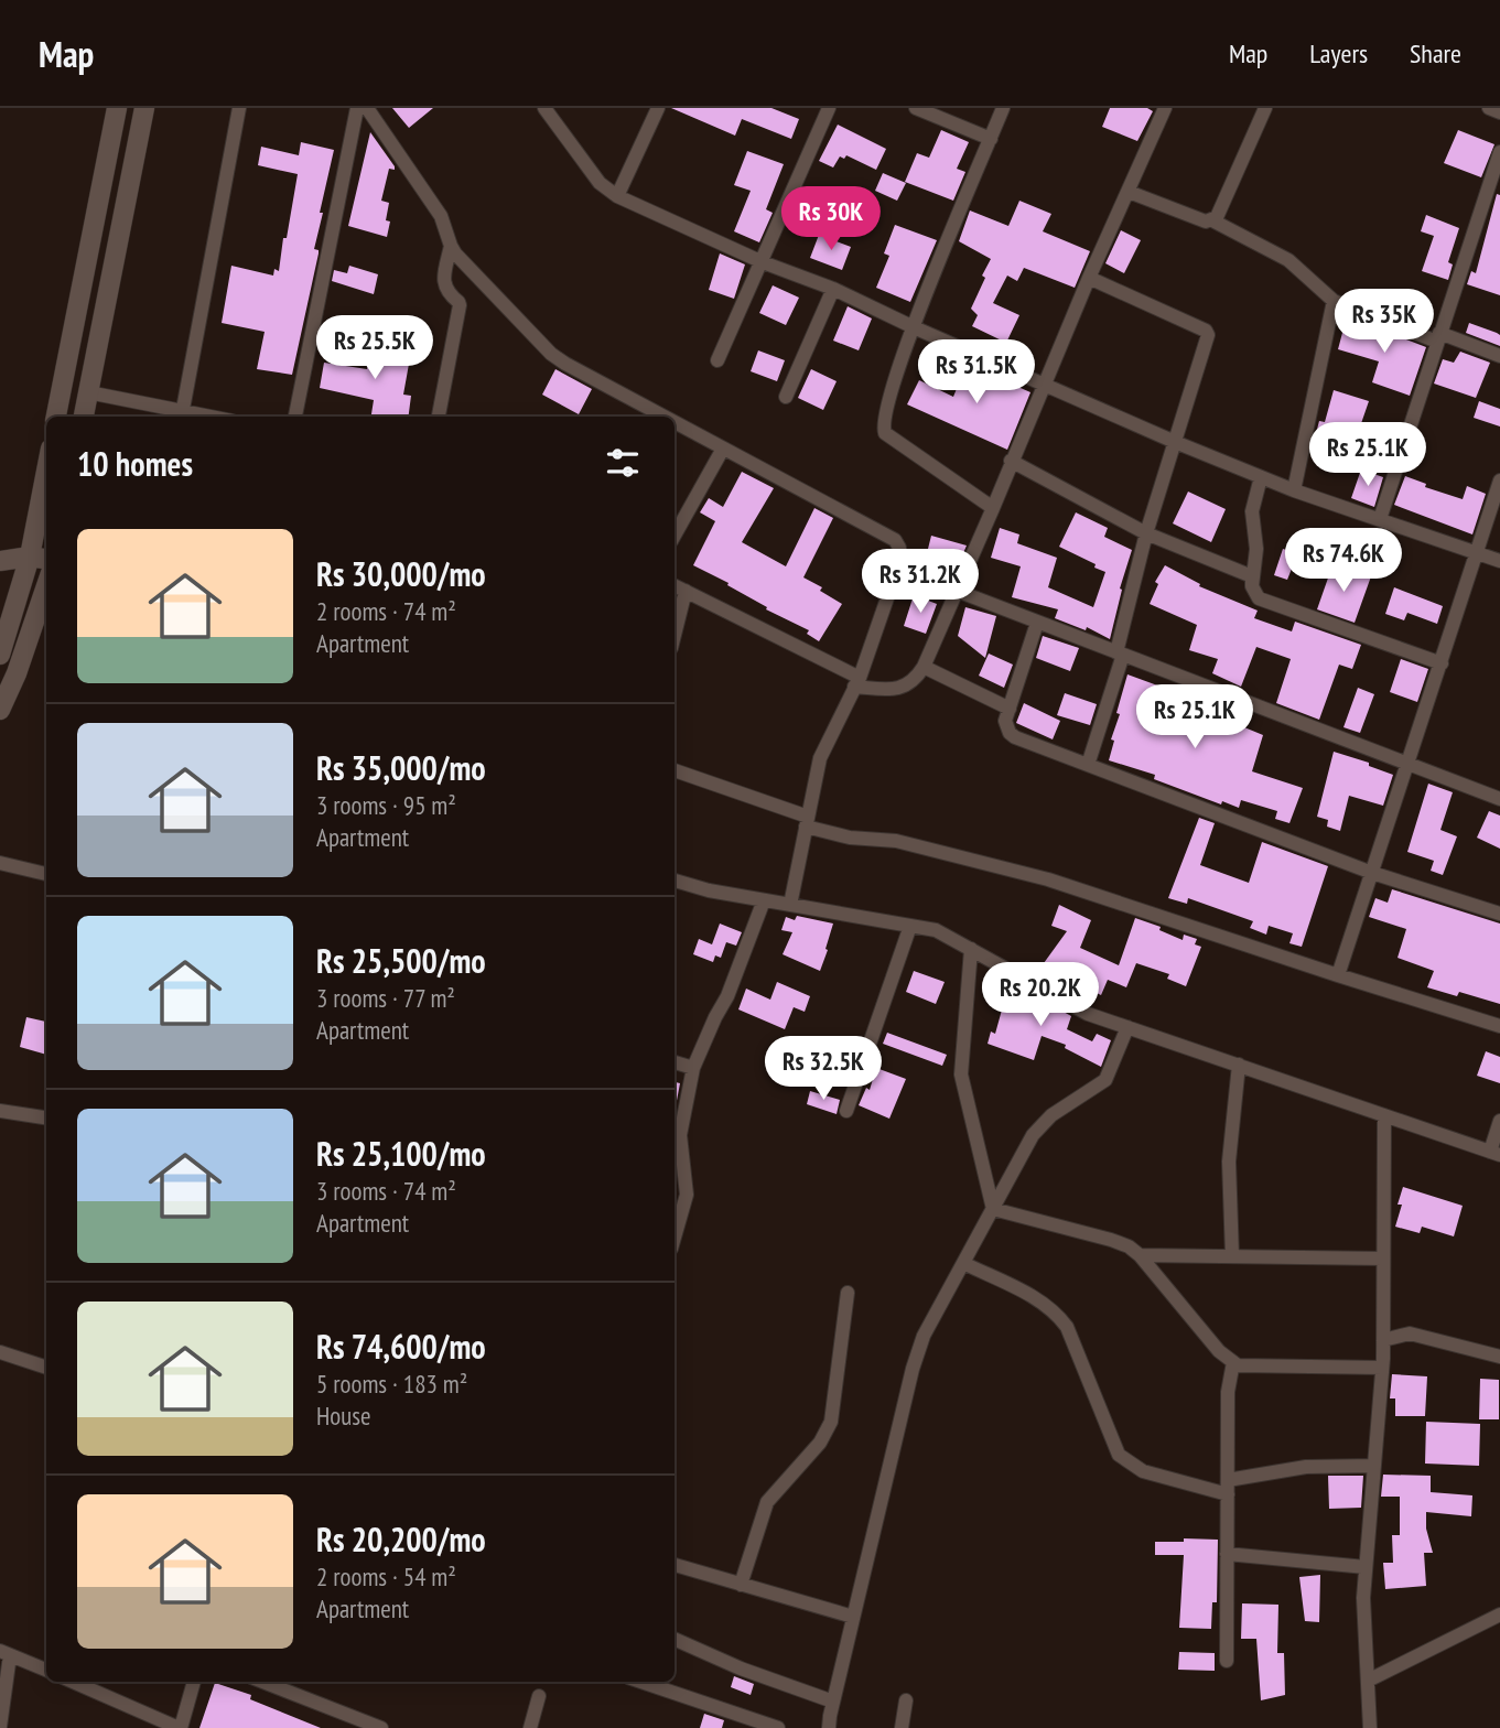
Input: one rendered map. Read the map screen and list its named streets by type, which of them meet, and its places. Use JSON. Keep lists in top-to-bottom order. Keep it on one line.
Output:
{"page":{"header":"Map","nav":["Map","Layers","Share"],"price":["Rs 30K","Rs 35K","Rs 25.5K","Rs 31.5K","Rs 25.1K","Rs 74.6K","Rs 31.2K","Rs 25.1K","Rs 20.2K","Rs 32.5K"],"heading":"10 homes","list":[{"name":"Rs 30,000/mo","note":"2 rooms · 74 m² · Apartment"},{"name":"Rs 35,000/mo","note":"3 rooms · 95 m² · Apartment"},{"name":"Rs 25,500/mo","note":"3 rooms · 77 m² · Apartment"},{"name":"Rs 25,100/mo","note":"3 rooms · 74 m² · Apartment"},{"name":"Rs 74,600/mo","note":"5 rooms · 183 m² · House"},{"name":"Rs 20,200/mo","note":"2 rooms · 54 m² · Apartment"}]}}
